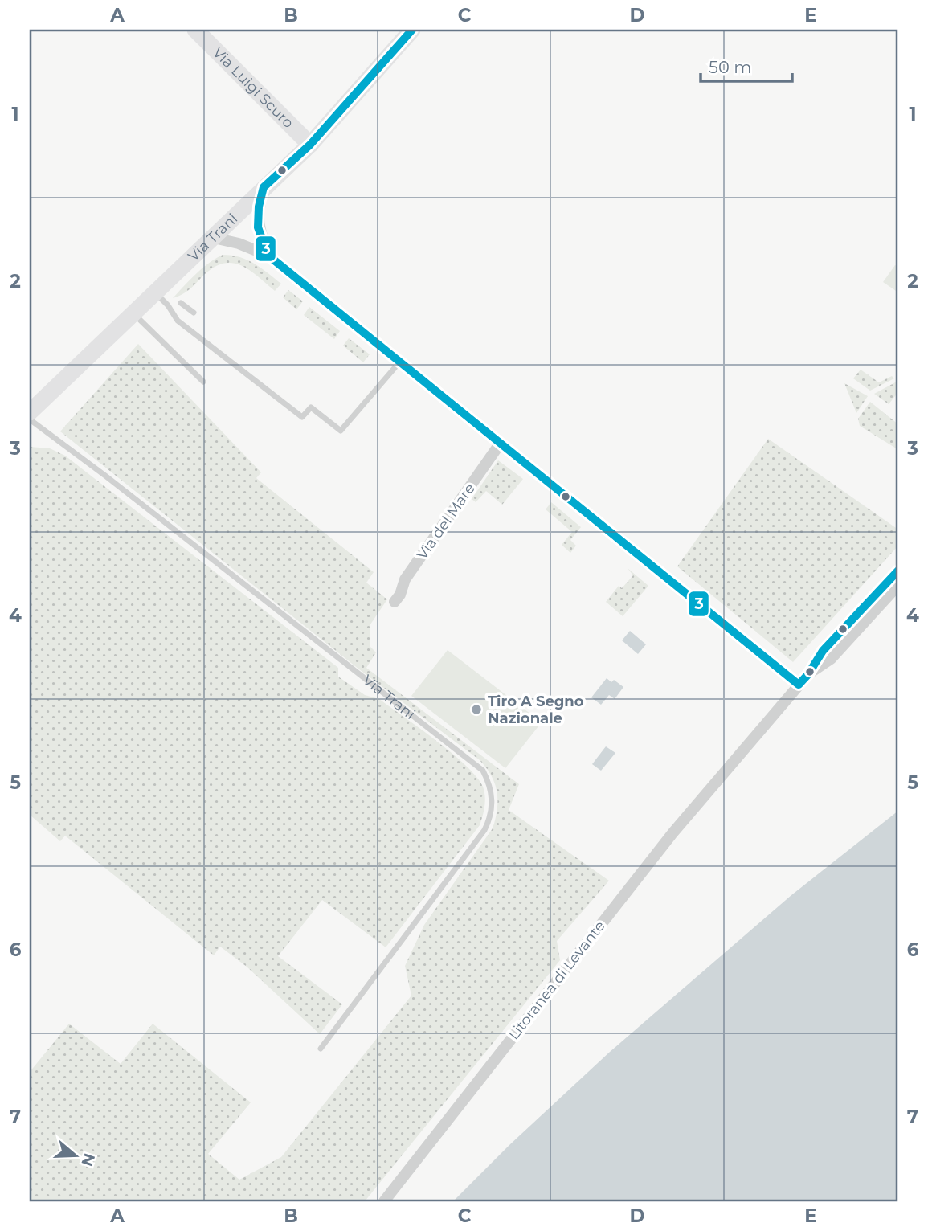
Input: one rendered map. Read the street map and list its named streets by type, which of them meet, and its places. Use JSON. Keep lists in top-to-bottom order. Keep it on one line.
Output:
{"streets":{"main road":["Via Luigi Scuro","Via Trani"],"street":["Via del Mare","Litoranea di Levante"]},"crossings":[["Via Luigi Scuro","Via Trani"]],"places":["Tiro A Segno Nazionale"],"lines":["transit line 3"],"scale_bar":"50 m","north":"right","grid":{"columns":["A","B","C","D","E"],"rows":["1","2","3","4","5","6","7"]}}
